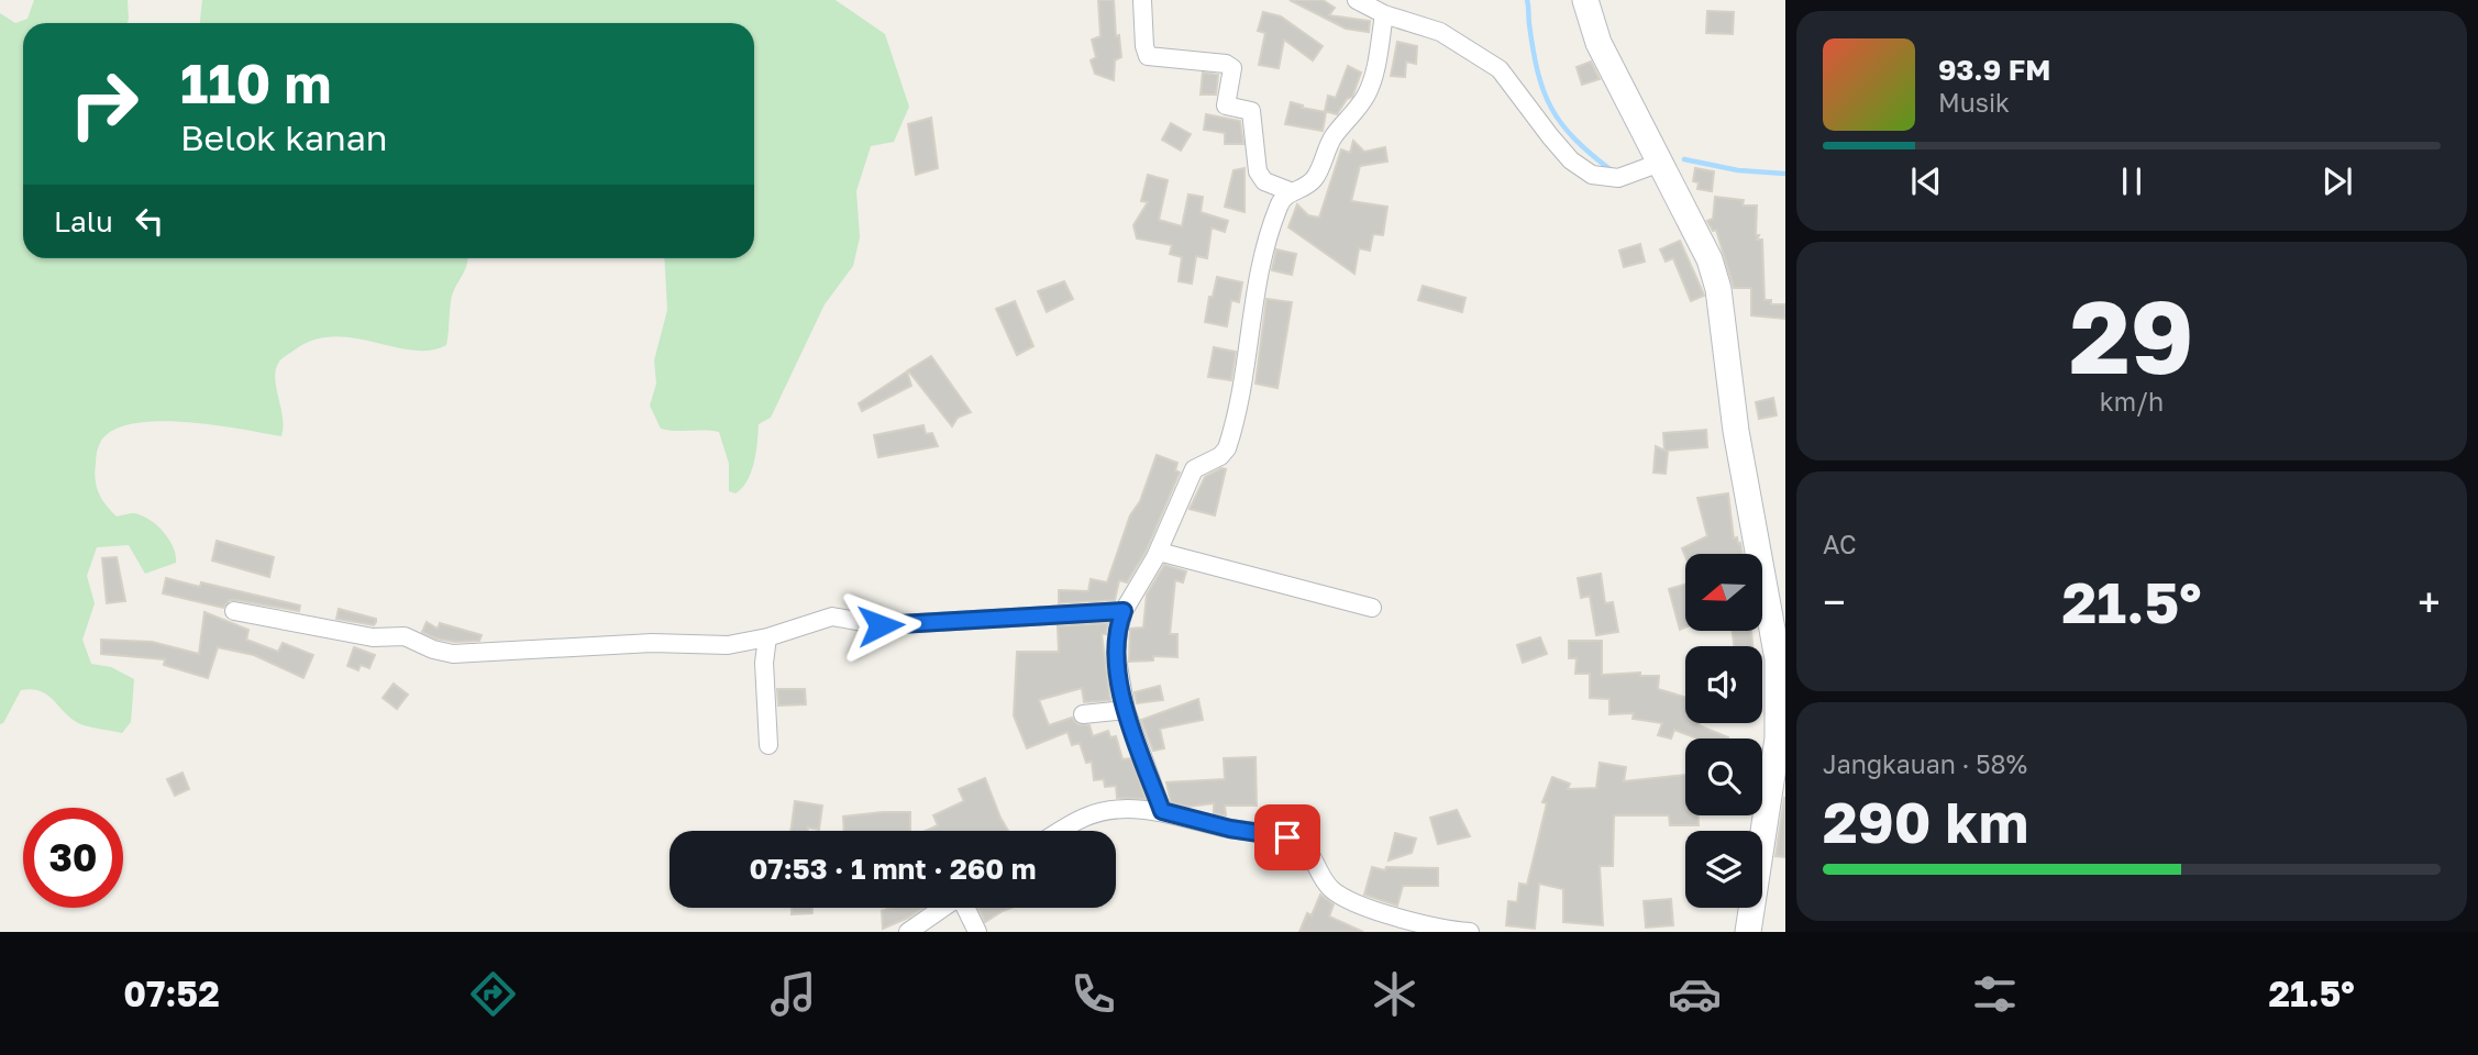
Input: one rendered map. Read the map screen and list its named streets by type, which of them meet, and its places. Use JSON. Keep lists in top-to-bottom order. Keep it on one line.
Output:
{"north":"left","page":{"turn":["110 m","Belok kanan"],"song":["93.9 FM","Musik"],"then":"Lalu","tile":[["29","km/h"],"AC",["Jangkauan · 58%","290 km"]],"heat":["−","21.5°","+"],"limit":"30","trip":"07:53 · 1 mnt · 260 m","tabs":["07:52","21.5°"]}}
